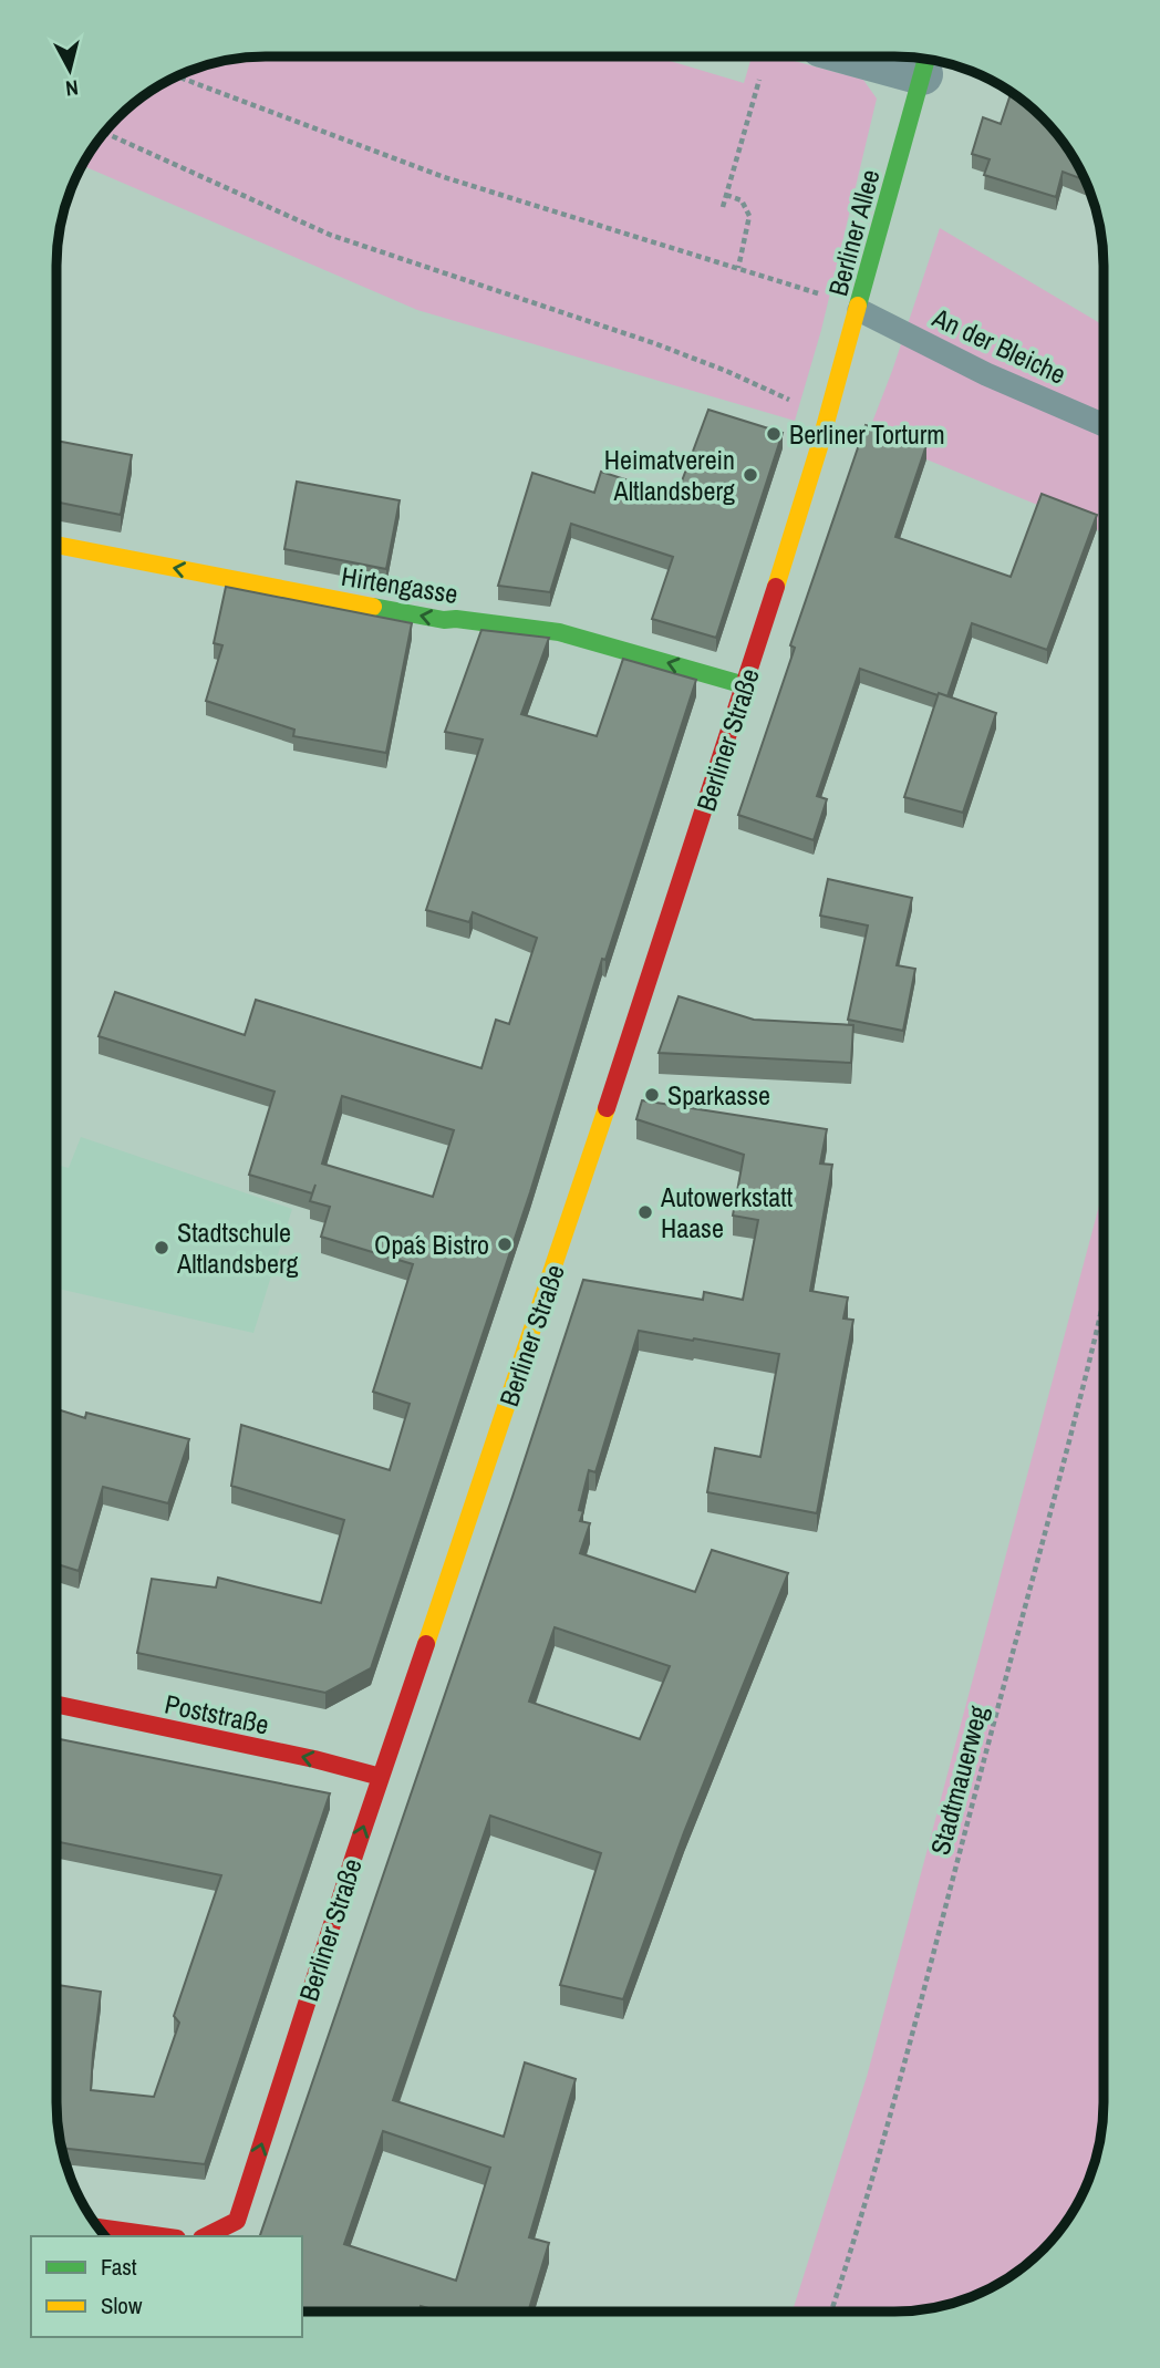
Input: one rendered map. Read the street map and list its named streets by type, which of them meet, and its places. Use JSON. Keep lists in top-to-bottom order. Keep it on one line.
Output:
{"streets":{"street":["Berliner Allee","Hirtengasse","Berliner Straße","Poststraße"],"lane":["An der Bleiche"],"path":["Stadtmauerweg"]},"crossings":[["Berliner Allee","An der Bleiche"],["Berliner Allee","Berliner Straße"],["Hirtengasse","Berliner Straße"],["Berliner Straße","Poststraße"]],"one_way":["Hirtengasse","Poststraße"],"places":["Berliner Torturm","Heimatverein Altlandsberg","Sparkasse","Autowerkstatt Haase","Opa´s Bistro","Stadtschule Altlandsberg"],"legend":["Fast","Slow"],"north":"bottom"}
